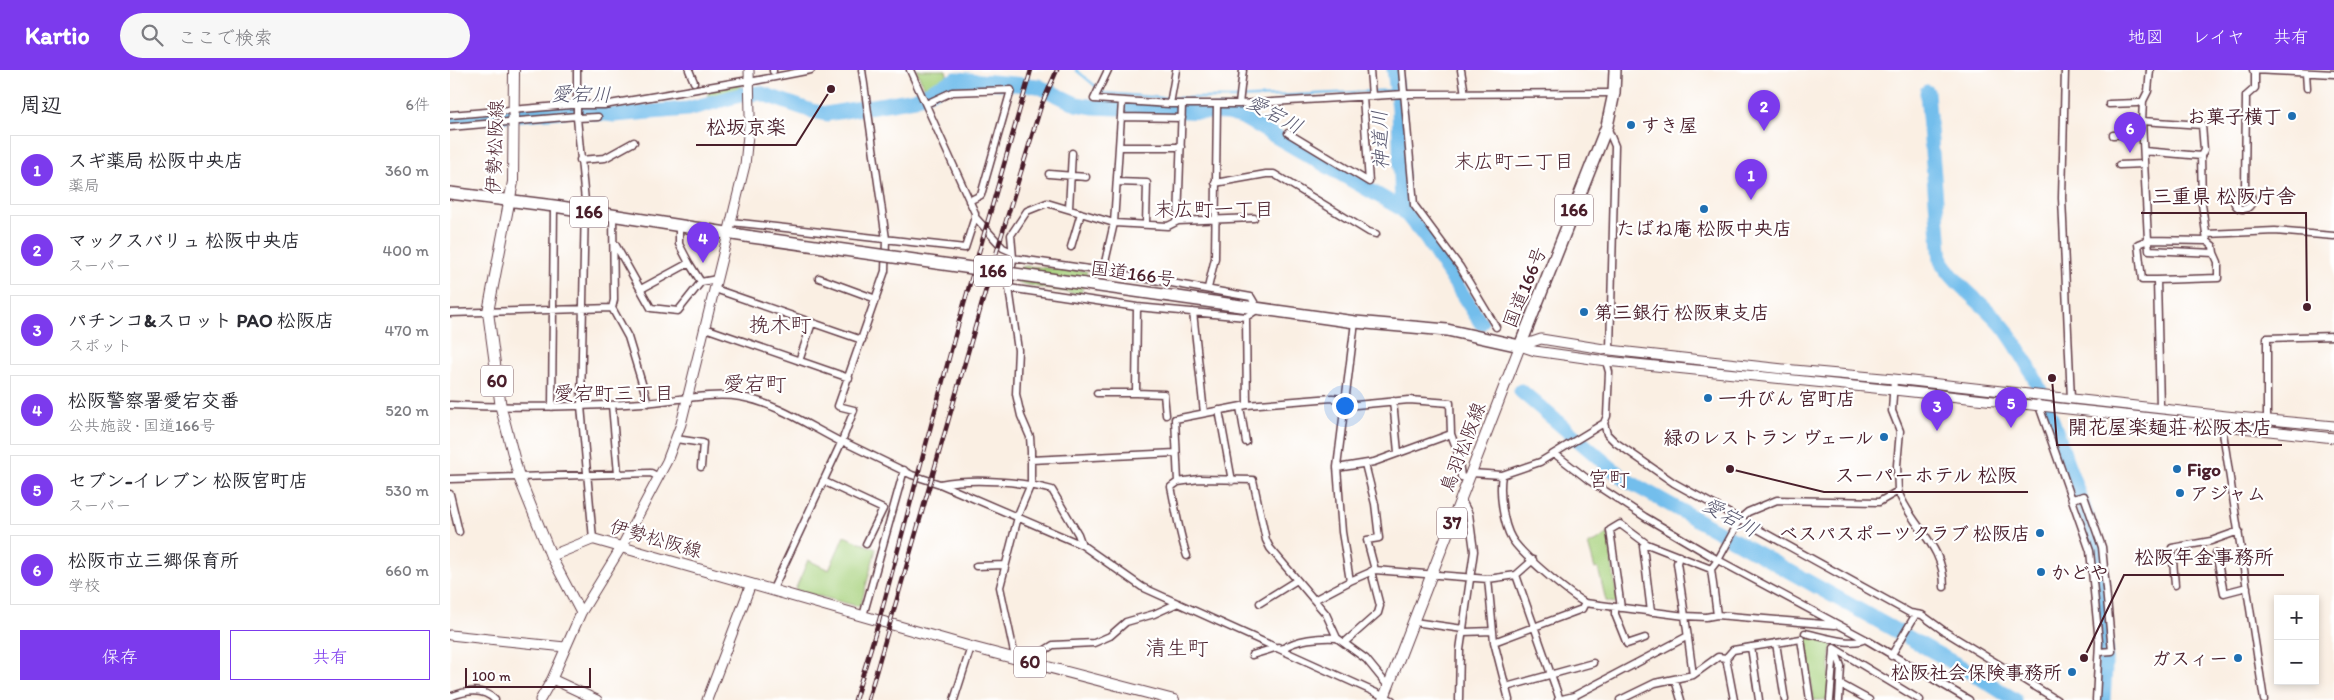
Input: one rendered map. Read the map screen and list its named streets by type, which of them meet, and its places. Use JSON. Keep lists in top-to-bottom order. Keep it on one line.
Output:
{"streets":{"highway":["166","国道166号"],"main road":["伊勢松阪線","60","鳥羽松阪線","37"]},"crossings":[["伊勢松阪線","国道166号"],["国道166号","鳥羽松阪線"]],"districts":["末広町二丁目","末広町一丁目","挽木町","愛宕町","愛宕町三丁目","宮町","清生町"],"water":["愛宕川","神道川"],"places":["松坂京楽","お菓子横丁","すき屋","たばね庵 松阪中央店","三重県 松阪庁舎","第三銀行 松阪東支店","開花屋楽麺荘 松阪本店","一升びん 宮町店","緑のレストラン ヴェール","スーパーホテル 松阪","Figo","アジャム","ベスパスポーツクラブ 松阪店","かどや","松阪年金事務所","ガスィー","松阪社会保険事務所"],"scale_bar":"100 m","page":{"header":"Kartio","search":"ここで検索","nav":["地図","レイヤ","共有"],"heading":["周辺","6件"],"pins":["2","6","1","4","5","3"],"list":[{"mark":"1","name":"スギ薬局 松阪中央店","note":"薬局","value":"360 m"},{"mark":"2","name":"マックスバリュ 松阪中央店","note":"スーパー","value":"400 m"},{"mark":"3","name":"パチンコ&スロット PAO 松阪店","note":"スポット","value":"470 m"},{"mark":"4","name":"松阪警察署愛宕交番","note":"公共施設 · 国道166号","value":"520 m"},{"mark":"5","name":"セブン-イレブン 松阪宮町店","note":"スーパー","value":"530 m"},{"mark":"6","name":"松阪市立三郷保育所","note":"学校","value":"660 m"}],"map_buttons":["+","−"],"buttons":["保存","共有"],"scale":"100 m"}}
